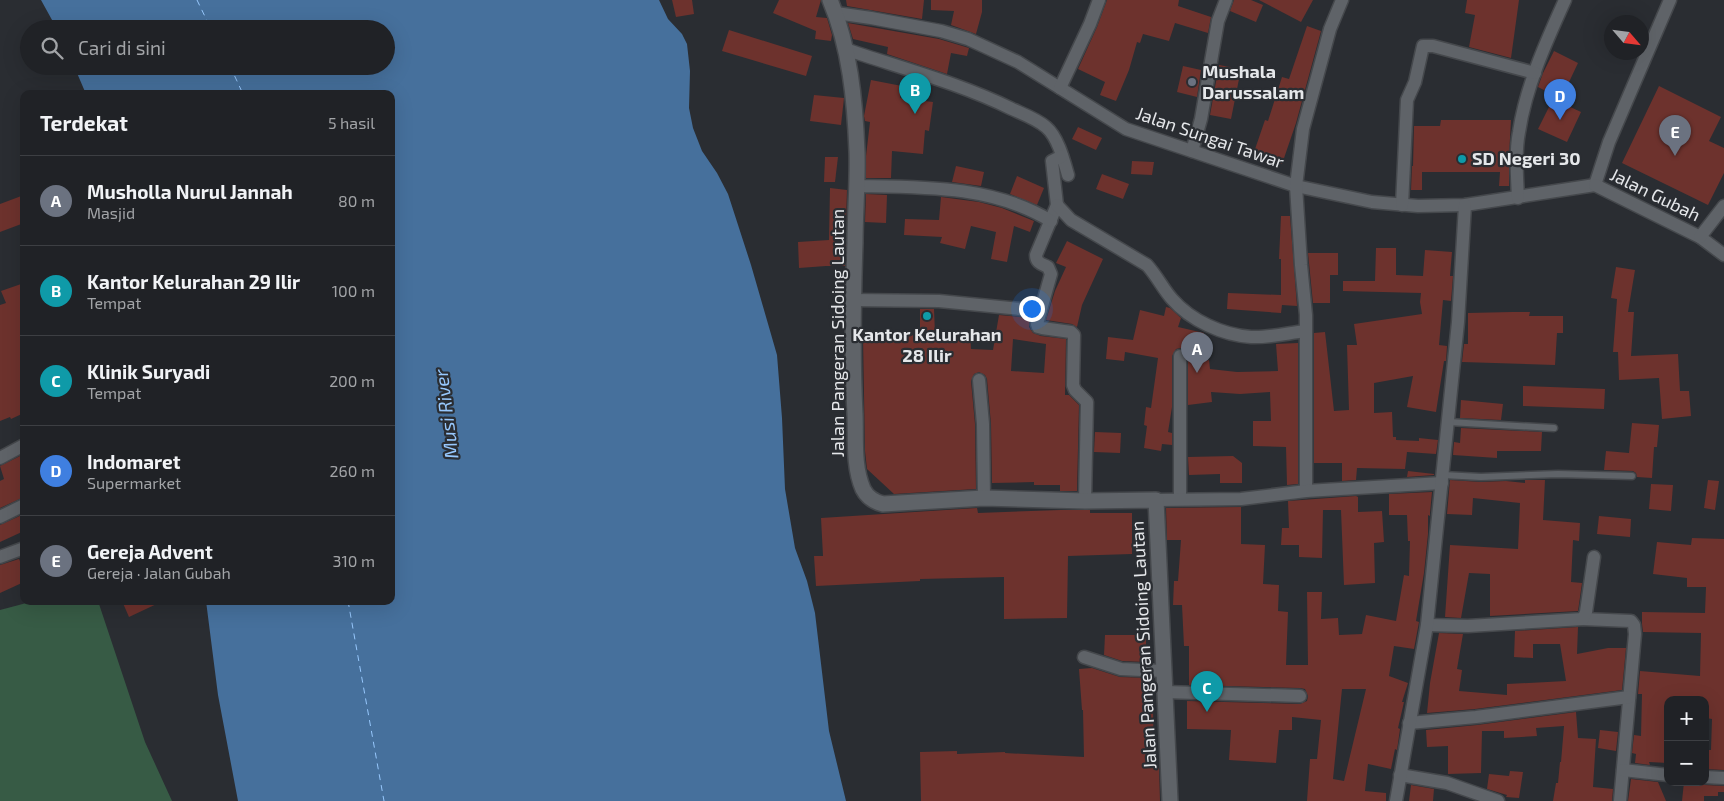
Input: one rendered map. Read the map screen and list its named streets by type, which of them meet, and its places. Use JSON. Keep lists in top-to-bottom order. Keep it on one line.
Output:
{"streets":{"street":["Jalan Sungai Tawar","Jalan Gubah","Jalan Pangeran Sidoing Lautan"]},"crossings":[["Jalan Sungai Tawar","Jalan Gubah"],["Jalan Sungai Tawar","Jalan Pangeran Sidoing Lautan"]],"water":["Musi River"],"places":["Mushala Darussalam","SD Negeri 30","Kantor Kelurahan 28 Ilir"],"north":"bottom right","page":{"search":"Cari di sini","pins":["B","D","E","A","C"],"heading":["Terdekat","5 hasil"],"list":[{"mark":"A","name":"Musholla Nurul Jannah","note":"Masjid","value":"80 m"},{"mark":"B","name":"Kantor Kelurahan 29 Ilir","note":"Tempat","value":"100 m"},{"mark":"C","name":"Klinik Suryadi","note":"Tempat","value":"200 m"},{"mark":"D","name":"Indomaret","note":"Supermarket","value":"260 m"},{"mark":"E","name":"Gereja Advent","note":"Gereja · Jalan Gubah","value":"310 m"}],"map_buttons":["+","−"]}}
